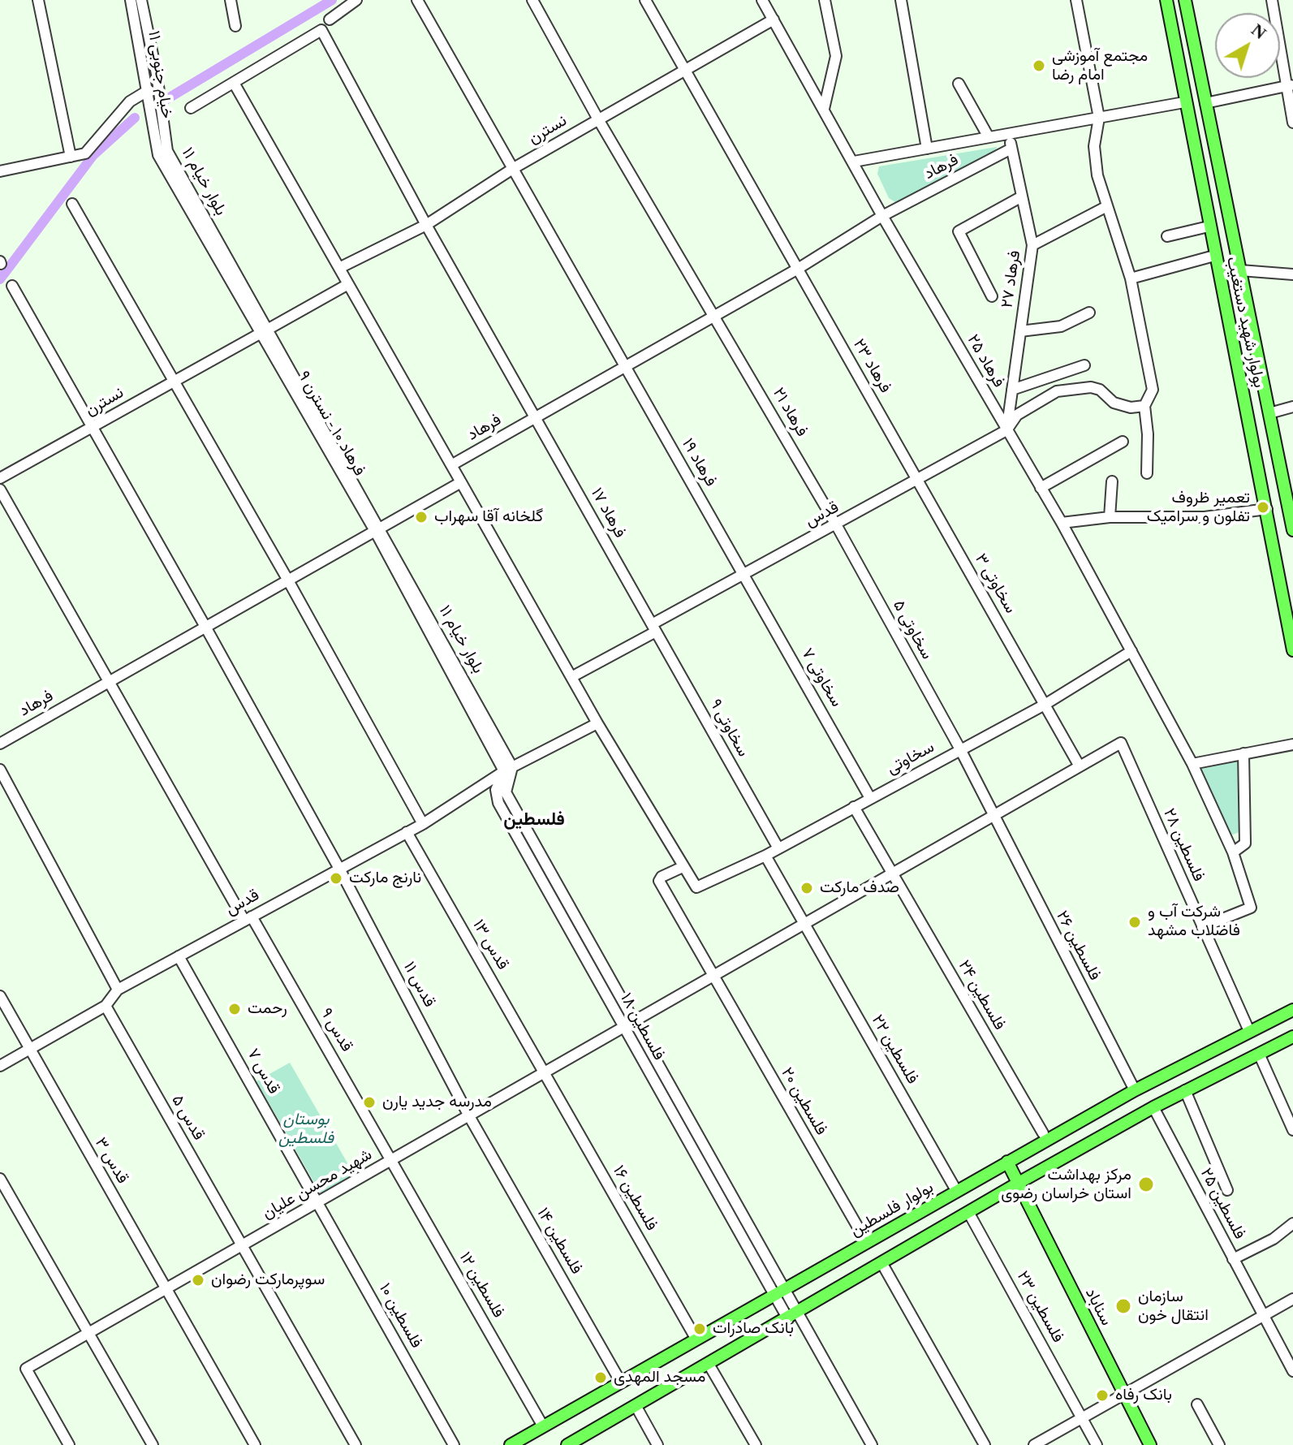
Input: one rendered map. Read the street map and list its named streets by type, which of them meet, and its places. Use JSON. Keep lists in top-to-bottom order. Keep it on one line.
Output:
{"streets":{"main road":["بولوار شهید دستغیب","بولوار فلسطین","سناباد"],"street":["خیام جنوبی ۱۱","نسترن","فرهاد","بلوار خیام ۱۱","فرهاد ۲۷","فرهاد ۲۵","فرهاد ۲۳","فرهاد ۲۱","فرهاد ۱۰ - نسترن ۹","فرهاد ۱۹","فرهاد ۱۷","قدس","سخاوتی ۳","سخاوتی ۵","سخاوتی ۷","سخاوتی ۹","سخاوتی","فلسطین ۲۸","قدس ۱۳","فلسطین ۲۶","قدس ۱۱","فلسطین ۲۴","فلسطین ۱۸","قدس ۹","فلسطین ۲۲","قدس ۷","فلسطین ۲۰","قدس ۵","قدس ۳","شهید محسن علیان","فلسطین ۱۶","فلسطین ۲۵","فلسطین ۱۴","فلسطین ۱۲","فلسطین ۲۳","فلسطین ۱۰"]},"crossings":[["خیام جنوبی ۱۱","بلوار خیام ۱۱"],["نسترن","بلوار خیام ۱۱"],["نسترن","فرهاد ۲۵"],["نسترن","فرهاد ۲۳"],["نسترن","فرهاد ۲۱"],["نسترن","فرهاد ۱۰ - نسترن ۹"],["نسترن","فرهاد ۱۹"],["نسترن","فرهاد ۱۷"],["نسترن","قدس ۱۱"],["فرهاد","بلوار خیام ۱۱"],["فرهاد","فرهاد ۲۷"],["فرهاد","بولوار شهید دستغیب"],["فرهاد","فرهاد ۲۵"],["فرهاد","فرهاد ۲۳"],["فرهاد","فرهاد ۲۱"],["فرهاد","فرهاد ۱۰ - نسترن ۹"],["فرهاد","فرهاد ۱۹"],["فرهاد","فرهاد ۱۷"],["فرهاد","قدس ۱۱"],["فرهاد","قدس ۹"],["بلوار خیام ۱۱","فرهاد ۱۰ - نسترن ۹"],["بلوار خیام ۱۱","قدس"],["بلوار خیام ۱۱","فلسطین ۱۸"],["فرهاد ۲۷","فرهاد ۲۵"],["فرهاد ۲۷","قدس"],["فرهاد ۲۵","قدس"],["فرهاد ۲۵","سخاوتی"],["فرهاد ۲۳","قدس"],["فرهاد ۲۳","سخاوتی ۳"],["فرهاد ۲۱","قدس"],["فرهاد ۲۱","سخاوتی ۵"],["فرهاد ۱۹","قدس"],["فرهاد ۱۹","سخاوتی ۷"],["فرهاد ۱۷","قدس"],["فرهاد ۱۷","سخاوتی ۹"],["قدس","سخاوتی ۳"],["قدس","سخاوتی ۵"],["قدس","سخاوتی ۷"],["قدس","سخاوتی ۹"],["قدس","قدس ۱۳"],["قدس","قدس ۱۱"],["قدس","فلسطین ۱۸"],["قدس","قدس ۹"],["قدس","قدس ۷"],["قدس","قدس ۵"],["قدس","قدس ۳"],["سخاوتی ۳","سخاوتی"],["سخاوتی ۳","شهید محسن علیان"],["سخاوتی ۵","سخاوتی"],["سخاوتی ۵","فلسطین ۲۶"],["سخاوتی ۵","شهید محسن علیان"],["سخاوتی ۷","سخاوتی"],["سخاوتی ۹","سخاوتی"],["سخاوتی","فلسطین ۲۴"],["سخاوتی","فلسطین ۲۲"],["سخاوتی","فلسطین ۲۰"],["فلسطین ۲۸","شهید محسن علیان"],["فلسطین ۲۸","بولوار فلسطین"],["قدس ۱۳","شهید محسن علیان"],["قدس ۱۳","فلسطین ۱۶"],["فلسطین ۲۶","شهید محسن علیان"],["فلسطین ۲۶","بولوار فلسطین"],["قدس ۱۱","شهید محسن علیان"],["قدس ۱۱","فلسطین ۱۴"],["فلسطین ۲۴","شهید محسن علیان"],["فلسطین ۱۸","شهید محسن علیان"],["فلسطین ۱۸","بولوار فلسطین"],["قدس ۹","شهید محسن علیان"],["قدس ۹","فلسطین ۱۲"],["فلسطین ۲۲","شهید محسن علیان"],["فلسطین ۲۲","بولوار فلسطین"],["قدس ۷","شهید محسن علیان"],["قدس ۷","فلسطین ۱۰"],["فلسطین ۲۰","شهید محسن علیان"],["فلسطین ۲۰","بولوار فلسطین"],["قدس ۵","شهید محسن علیان"],["قدس ۳","شهید محسن علیان"],["شهید محسن علیان","فلسطین ۱۶"],["شهید محسن علیان","فلسطین ۱۴"],["شهید محسن علیان","فلسطین ۱۲"],["شهید محسن علیان","فلسطین ۱۰"],["فلسطین ۱۶","بولوار فلسطین"],["بولوار فلسطین","فلسطین ۱۴"],["بولوار فلسطین","فلسطین ۱۲"],["بولوار فلسطین","سناباد"]],"districts":["فلسطین"],"parks":["بوستان فلسطین"],"places":["مجتمع آموزشی امام رضا","تعمیر ظروف تفلون و سرامیک","گلخانه آقا سهراب","نارنج مارکت","صدف مارکت","شرکت آب و فاضلاب مشهد","رحمت","مدرسه جدید یارن","مرکز بهداشت استان خراسان رضوی","سوپرمارکت رضوان","سازمان انتقال خون","بانک صادرات","مسجد المهدی","بانک رفاه"],"north":"top right"}
